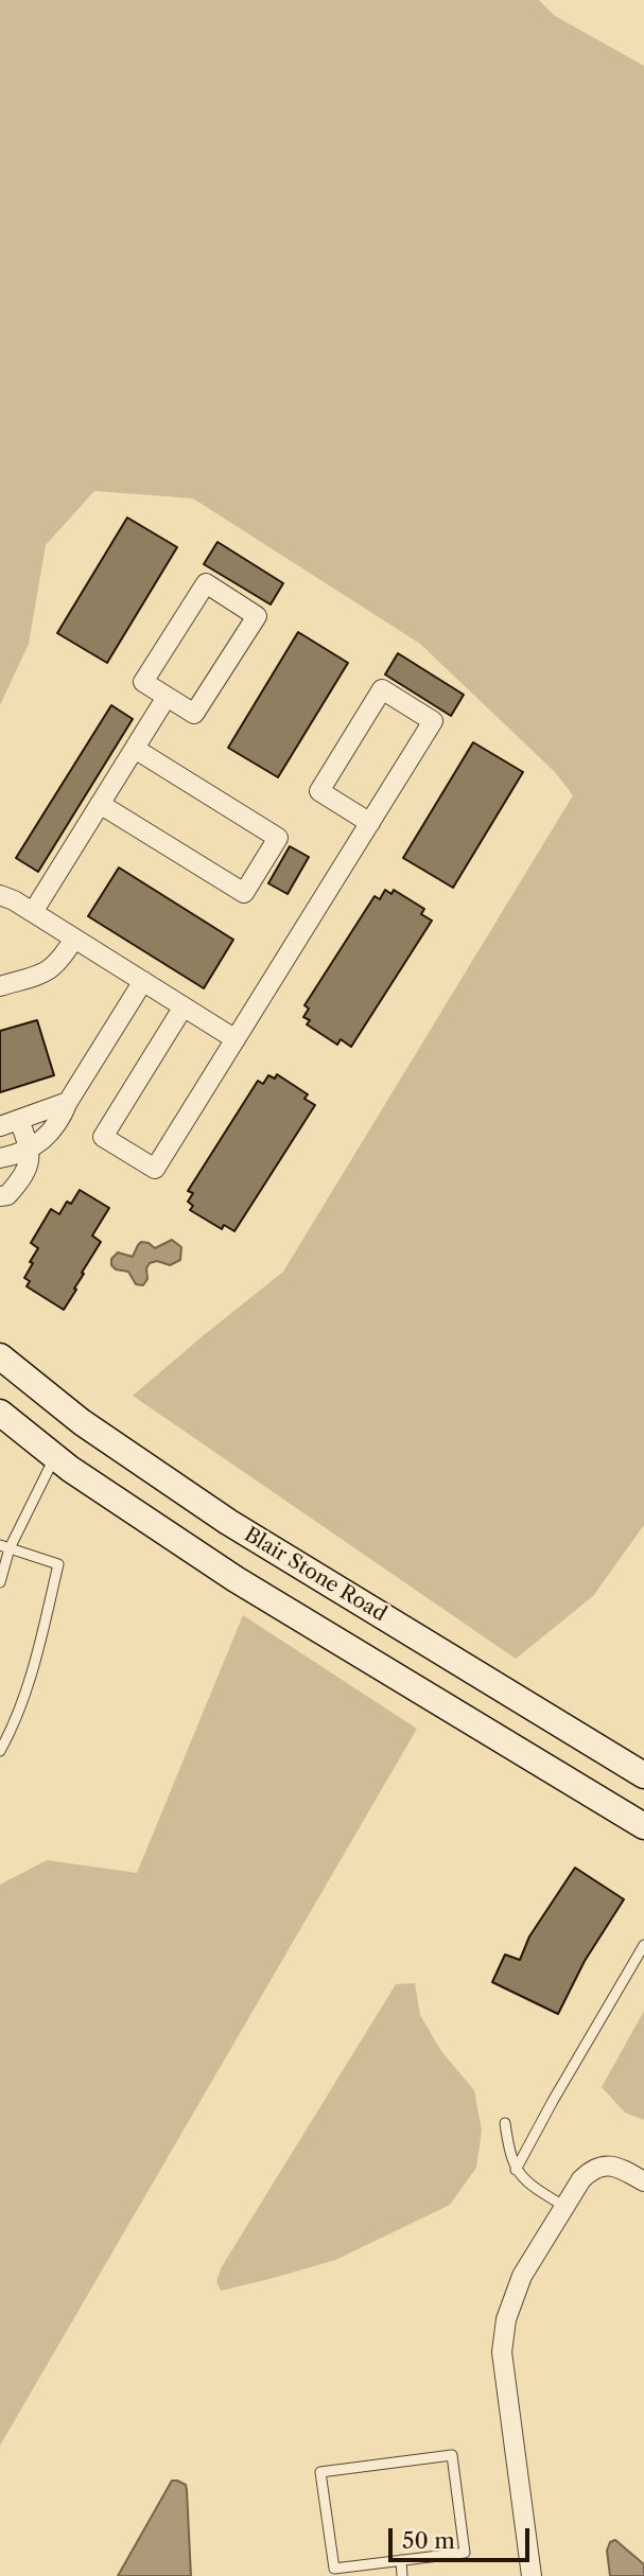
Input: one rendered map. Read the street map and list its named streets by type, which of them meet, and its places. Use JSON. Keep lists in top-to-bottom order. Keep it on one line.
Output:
{"streets":{"main road":["Blair Stone Road"]},"scale_bar":"50 m"}
